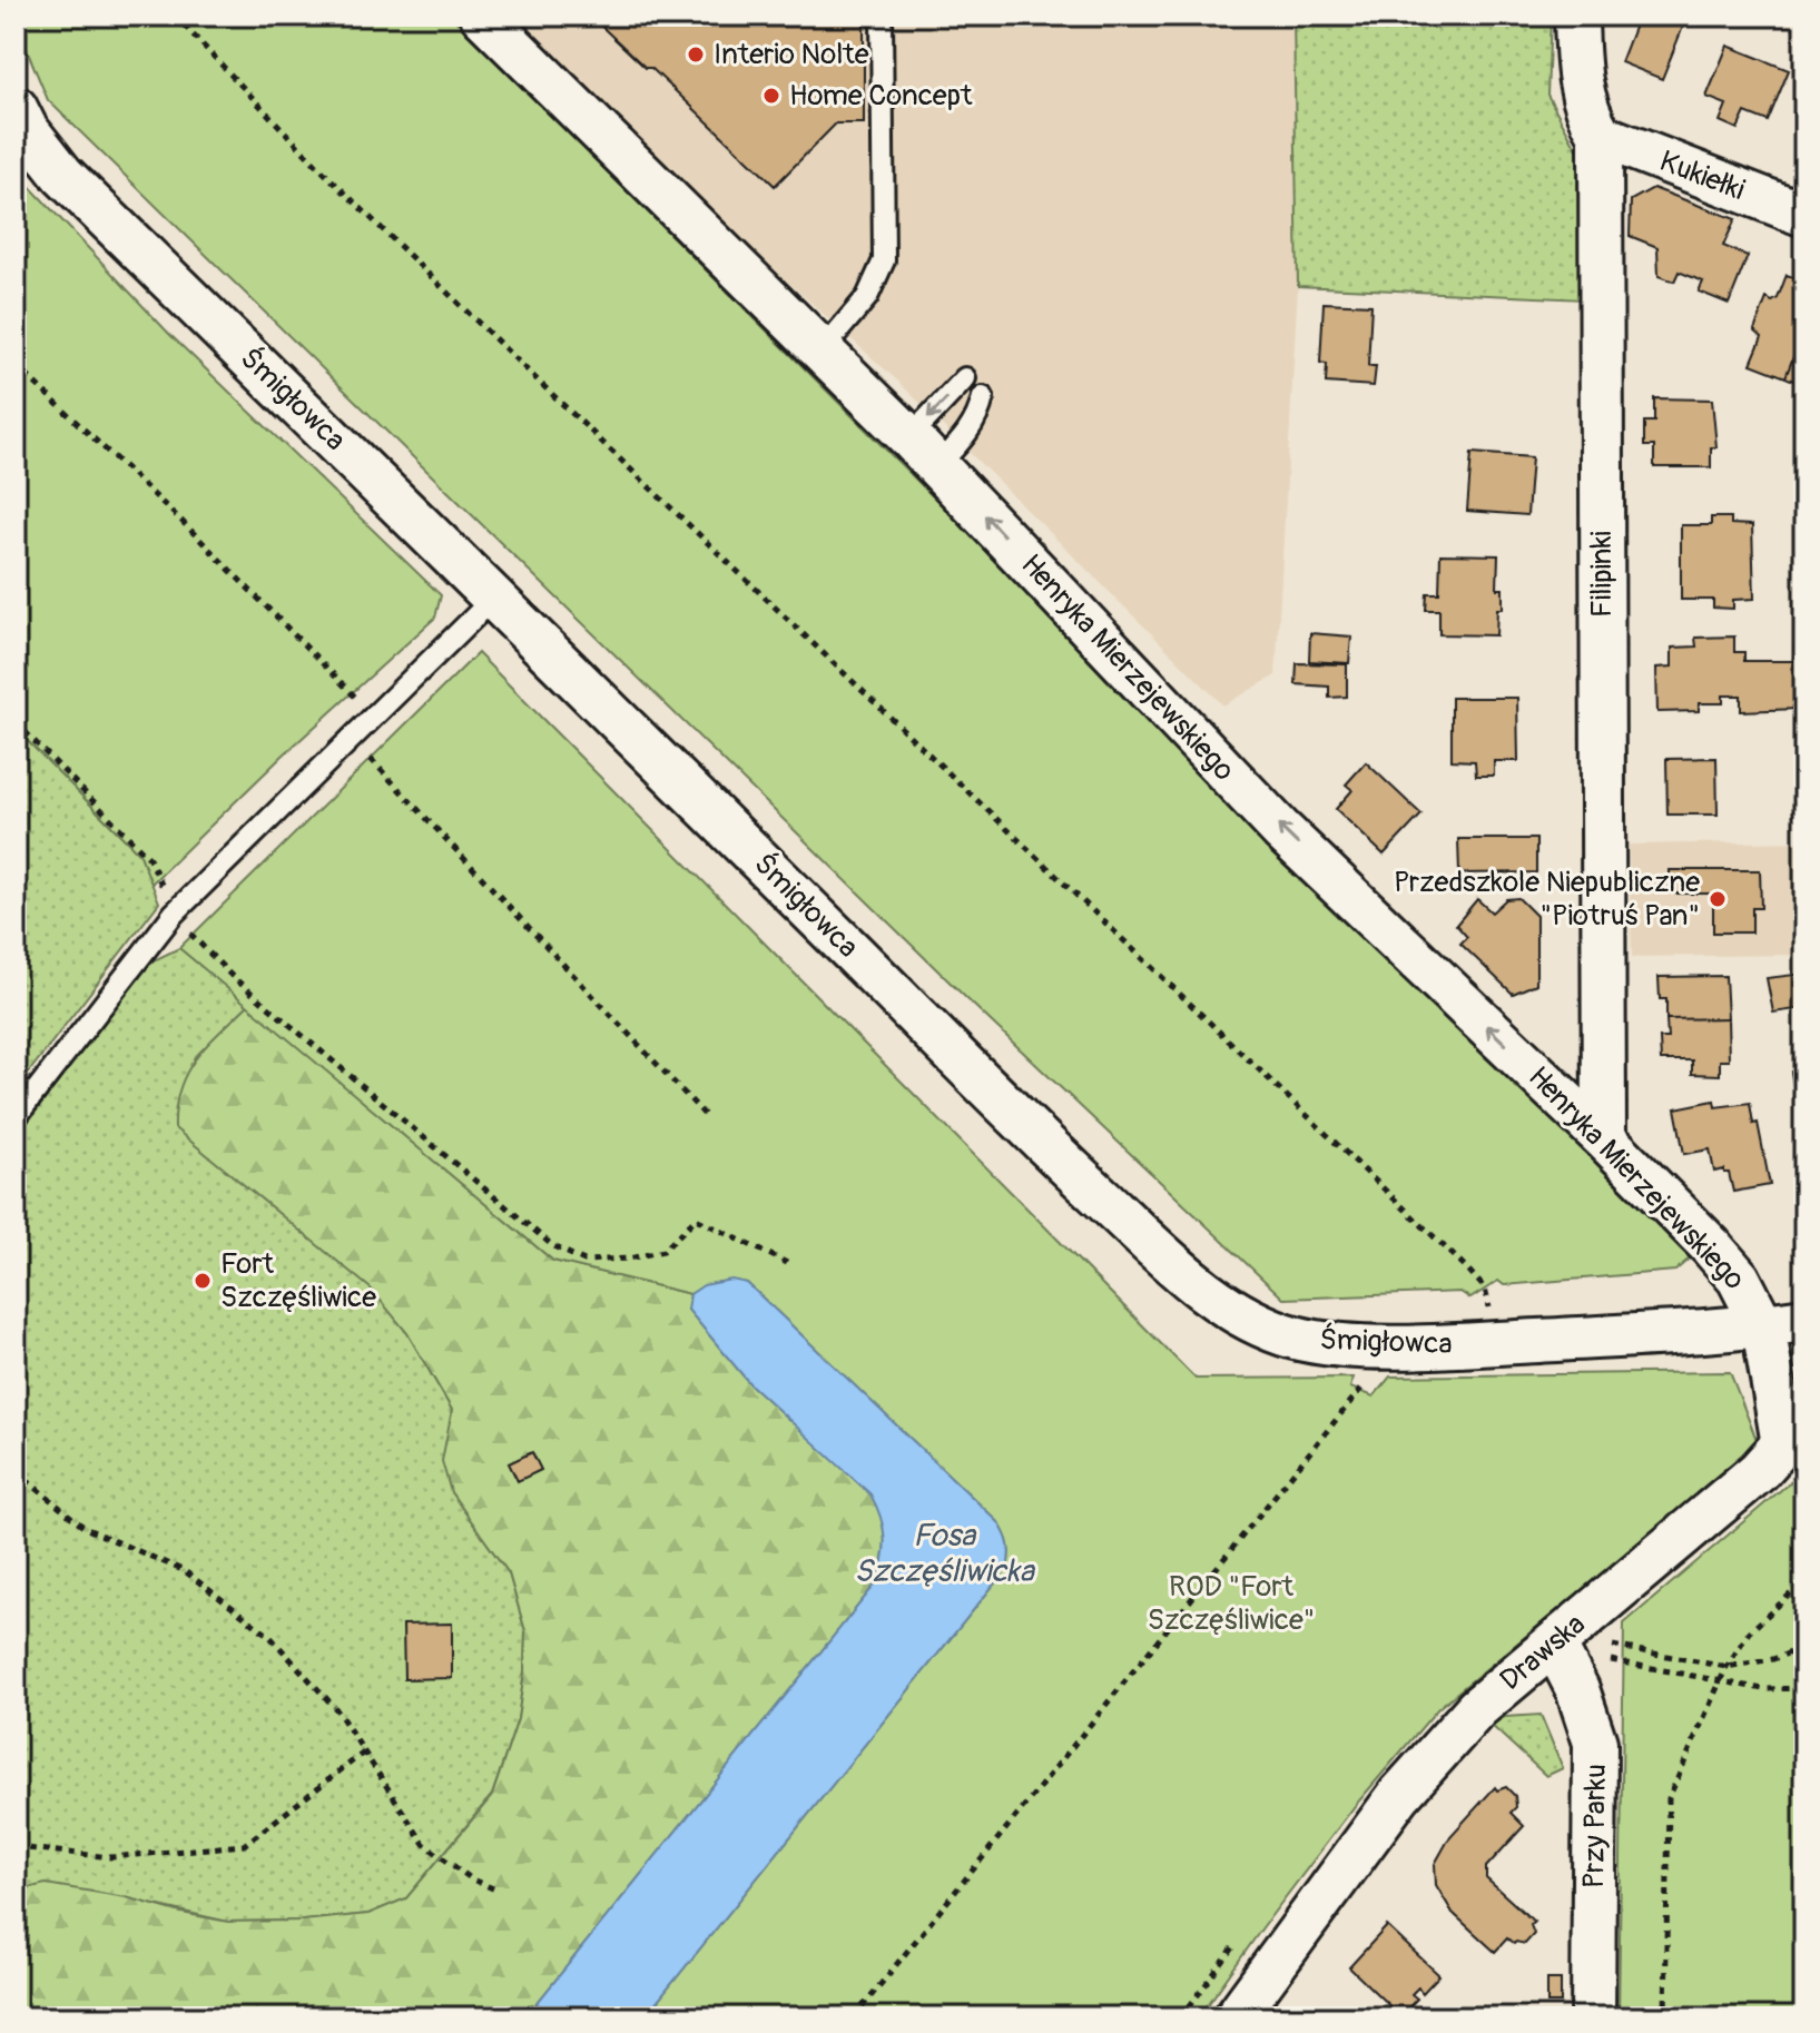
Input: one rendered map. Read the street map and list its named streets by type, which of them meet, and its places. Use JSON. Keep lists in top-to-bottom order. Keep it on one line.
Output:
{"streets":{"street":["Kukiełki","Śmigłowca","Filipinki","Henryka Mierzejewskiego","Drawska","Przy Parku"]},"crossings":[["Kukiełki","Filipinki"],["Śmigłowca","Henryka Mierzejewskiego"],["Śmigłowca","Drawska"],["Filipinki","Henryka Mierzejewskiego"],["Henryka Mierzejewskiego","Drawska"],["Drawska","Przy Parku"]],"one_way":["Henryka Mierzejewskiego"],"water":["Fosa Szczęśliwicka"],"parks":["ROD \"Fort Szczęśliwice\""],"places":["Interio Nolte","Home Concept","Przedszkole Niepubliczne \"Piotruś Pan\"","Fort Szczęśliwice"]}
